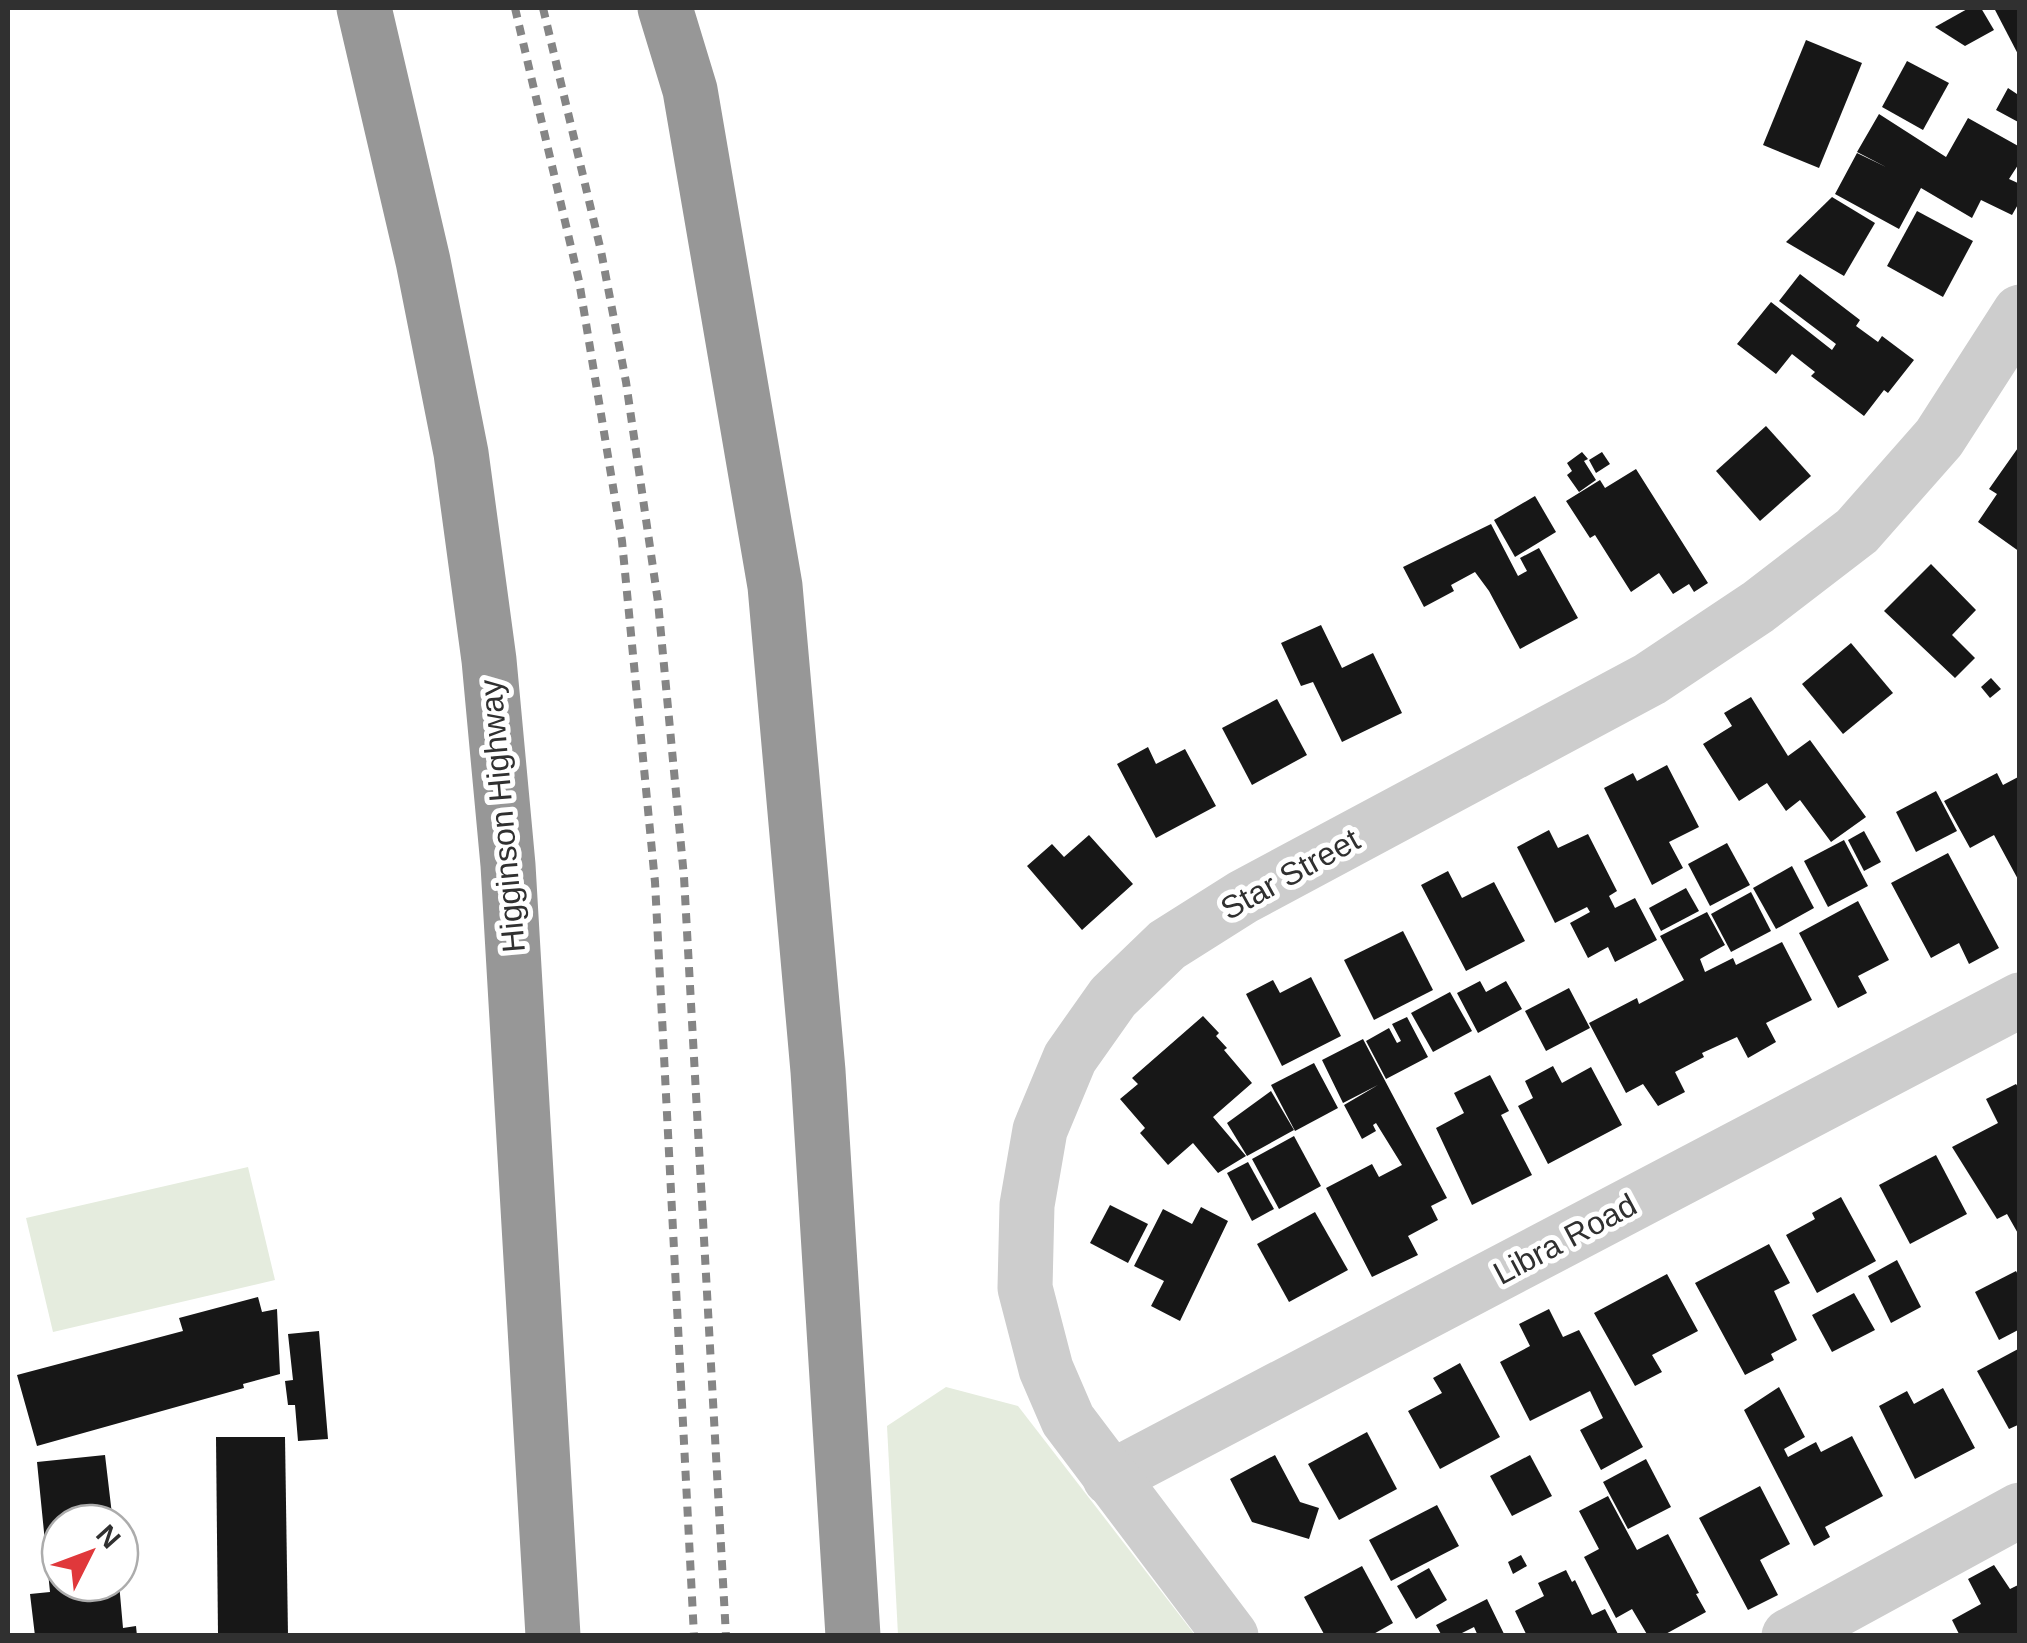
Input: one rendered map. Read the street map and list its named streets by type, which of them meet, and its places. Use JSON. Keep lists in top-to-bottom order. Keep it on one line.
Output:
{"streets":{"highway":["Higginson Highway"],"street":["Star Street","Libra Road"]},"crossings":[["Star Street","Libra Road"]],"north":"top right"}
